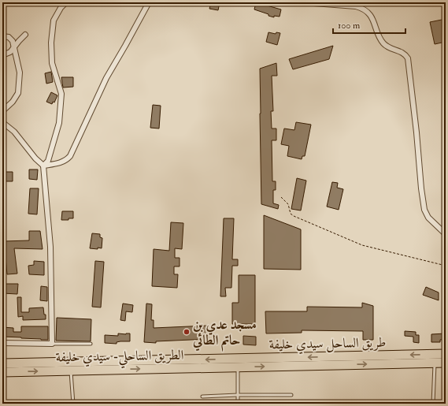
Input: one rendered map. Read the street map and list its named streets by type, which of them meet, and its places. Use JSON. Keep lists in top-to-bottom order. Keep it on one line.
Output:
{"streets":{"highway":["طريق الساحل سيدي خليفة","الطريق الساحلي- سيدي خليفة"]},"crossings":[["طريق الساحل سيدي خليفة","الطريق الساحلي- سيدي خليفة"]],"one_way":["طريق الساحل سيدي خليفة","الطريق الساحلي- سيدي خليفة"],"places":["مسجد عدي بن حاتم الطائي"],"scale_bar":"100 m"}
